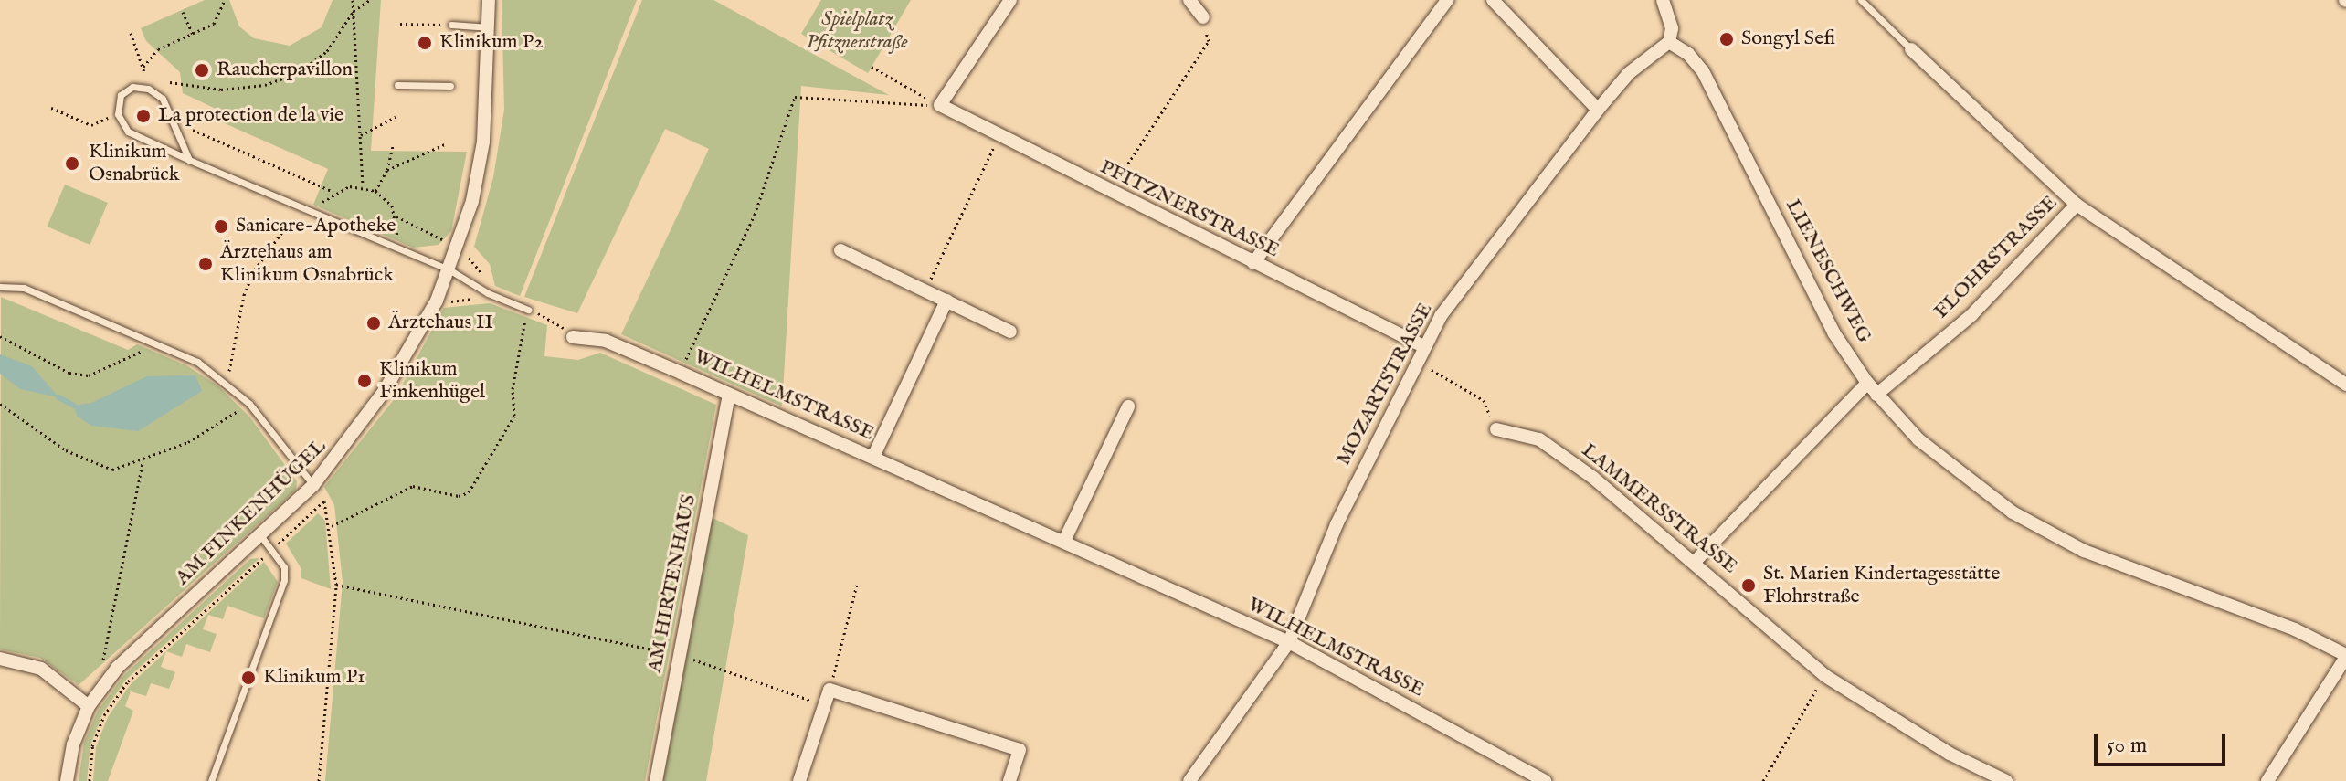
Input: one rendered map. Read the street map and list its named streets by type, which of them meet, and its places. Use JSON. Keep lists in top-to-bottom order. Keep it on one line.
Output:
{"streets":{"street":["PFITZNERSTRASSE","FLOHRSTRASSE","LIENESCHWEG","MOZARTSTRASSE","WILHELMSTRASSE","LAMMERSSTRASSE","AM FINKENHÜGEL","AM HIRTENHAUS"]},"crossings":[["PFITZNERSTRASSE","MOZARTSTRASSE"],["FLOHRSTRASSE","LIENESCHWEG"],["LIENESCHWEG","MOZARTSTRASSE"],["MOZARTSTRASSE","WILHELMSTRASSE"],["WILHELMSTRASSE","AM HIRTENHAUS"]],"parks":["Spielplatz Pfitznerstraße"],"places":["Songyl Sefi","Klinikum P2","Raucherpavillon","La protection de la vie","Klinikum Osnabrück","Sanicare-Apotheke","Ärztehaus am Klinikum Osnabrück","Ärztehaus II","Klinikum Finkenhügel","St. Marien Kindertagesstätte Flohrstraße","Klinikum P1"],"scale_bar":"50 m"}
